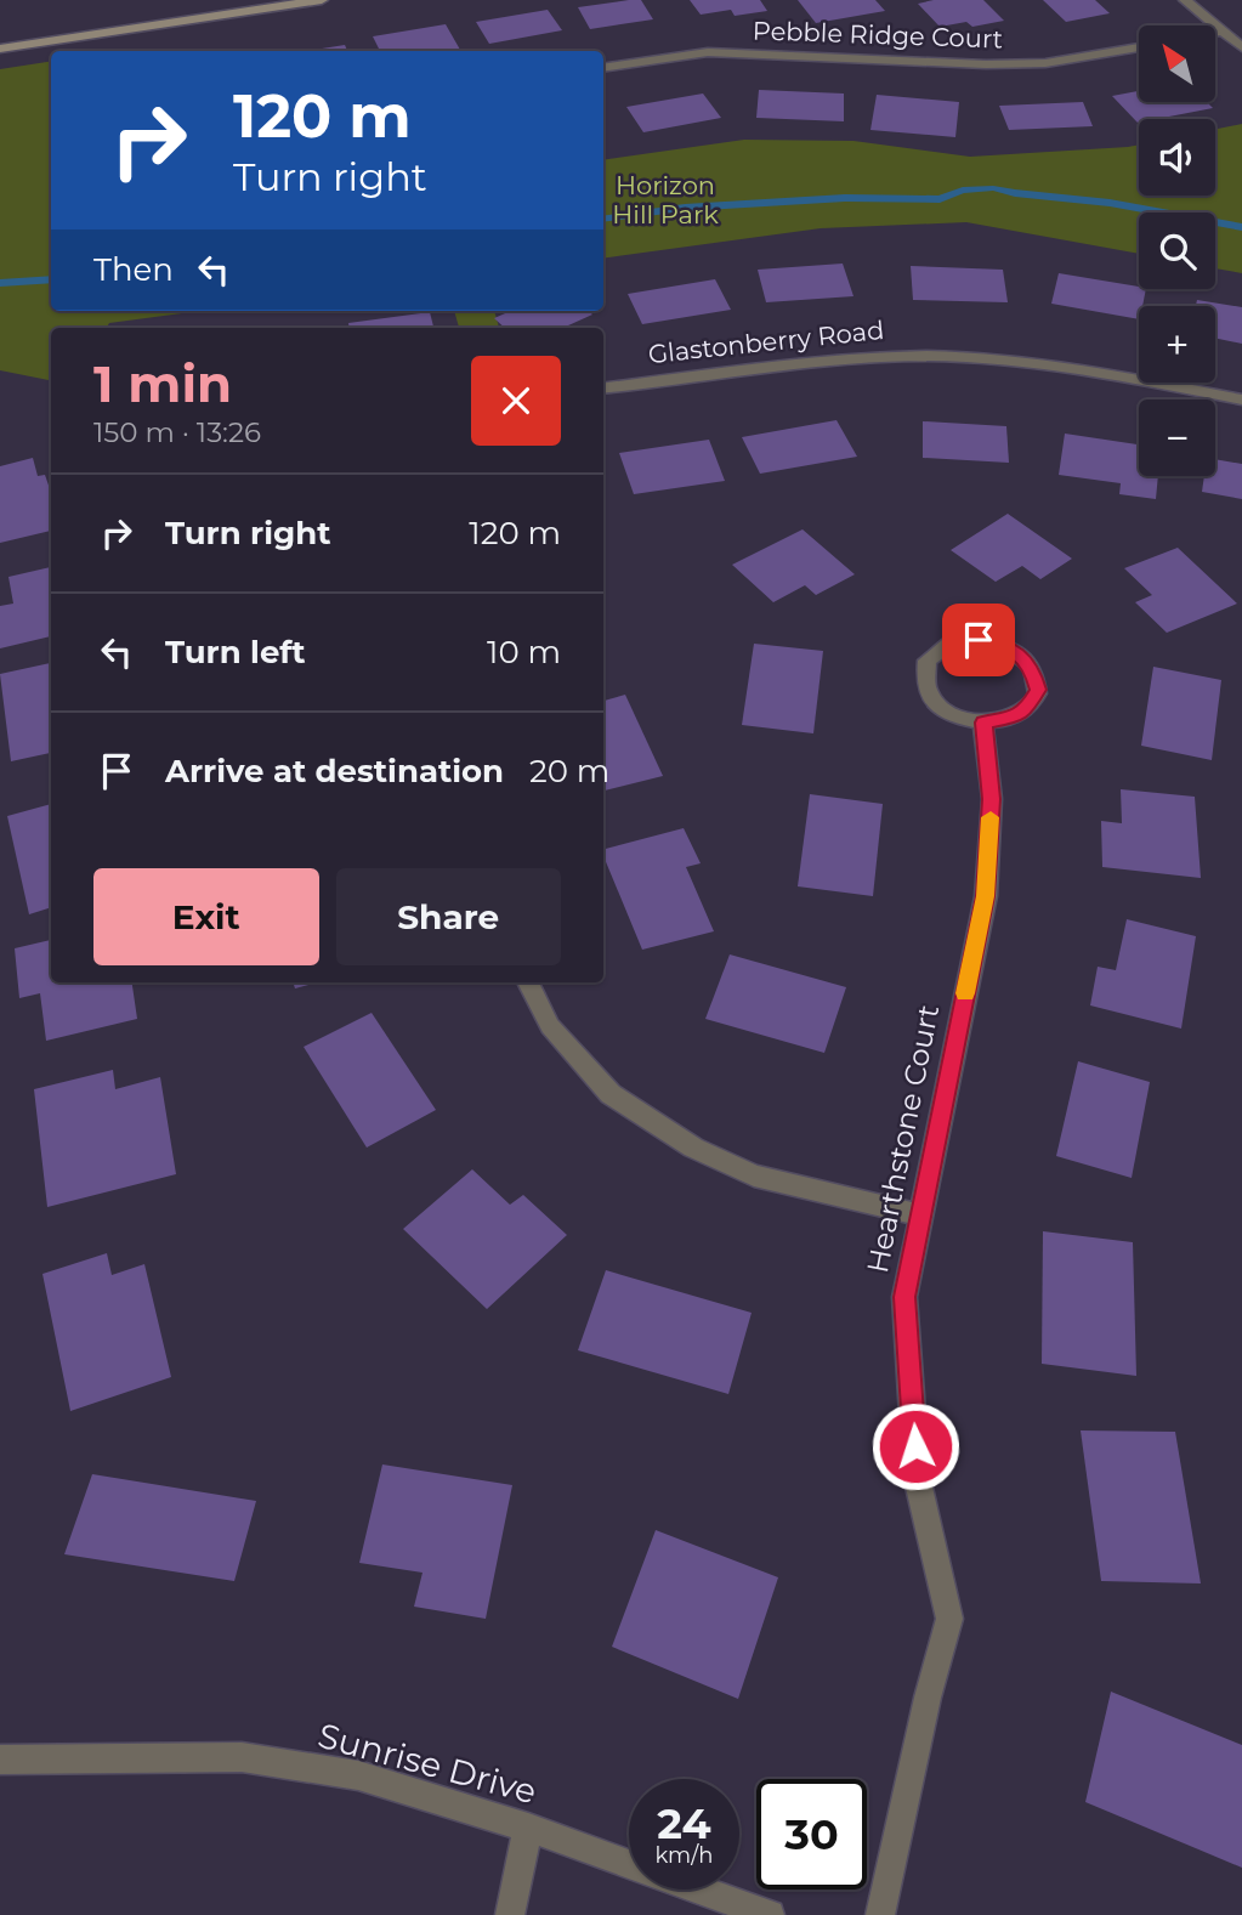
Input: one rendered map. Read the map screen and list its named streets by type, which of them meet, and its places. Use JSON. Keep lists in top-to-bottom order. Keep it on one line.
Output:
{"streets":{"street":["Pebble Ridge Court","Glastonberry Road","Hearthstone Court","Sunrise Drive"]},"parks":["Horizon Hill Park"],"north":"top left","page":{"map_buttons":["+","−"],"turn":["120 m","Turn right"],"then":"Then","heading":["1 min","150 m · 13:26"],"list":[{"name":"Turn right","value":"120 m"},{"name":"Turn left","value":"10 m"},{"name":"Arrive at destination","value":"20 m"}],"buttons":["Exit","Share"],"speed":"24 km/h","limit":"30"}}
